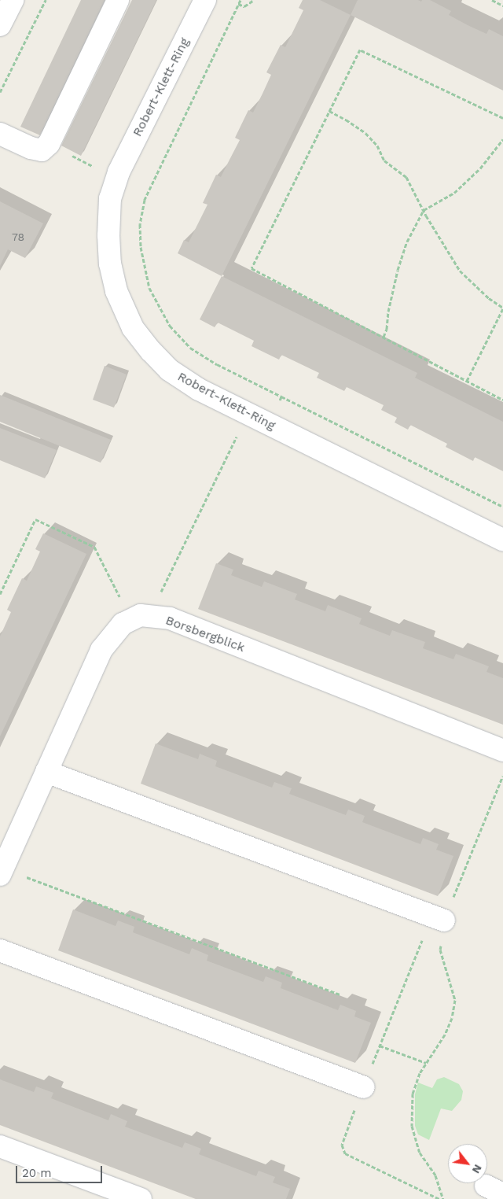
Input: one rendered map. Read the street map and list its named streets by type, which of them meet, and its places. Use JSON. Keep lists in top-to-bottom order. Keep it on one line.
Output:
{"streets":{"street":["Robert-Klett-Ring","Borsbergblick"]},"house_numbers":["78"],"scale_bar":"20 m","north":"bottom right"}
